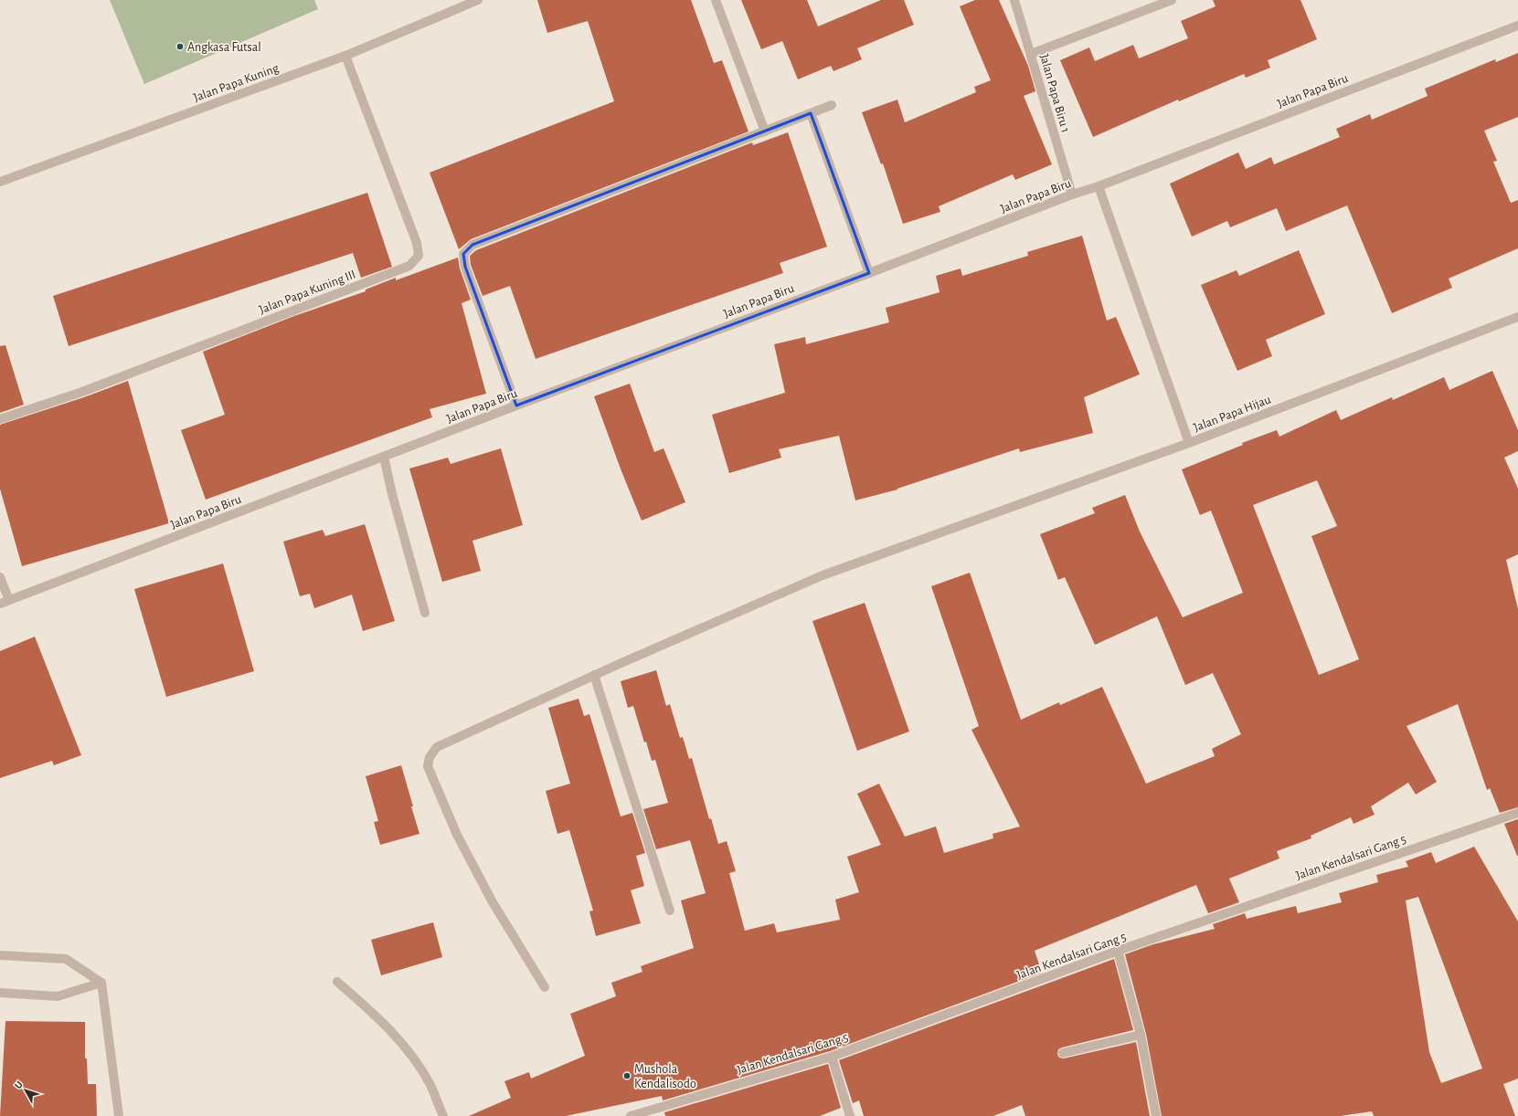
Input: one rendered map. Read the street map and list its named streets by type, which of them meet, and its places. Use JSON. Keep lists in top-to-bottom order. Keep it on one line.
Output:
{"streets":{"street":["Jalan Papa Kuning","Jalan Papa Biru","Jalan Papa Biru 1","Jalan Papa Kuning III","Jalan Papa Hijau","Jalan Kendalsari Gang 5"]},"crossings":[["Jalan Papa Kuning","Jalan Papa Kuning III"],["Jalan Papa Biru","Jalan Papa Biru 1"],["Jalan Papa Biru","Jalan Papa Hijau"]],"places":["Angkasa Futsal","Mushola Kendalisodo"],"north":"top left"}
